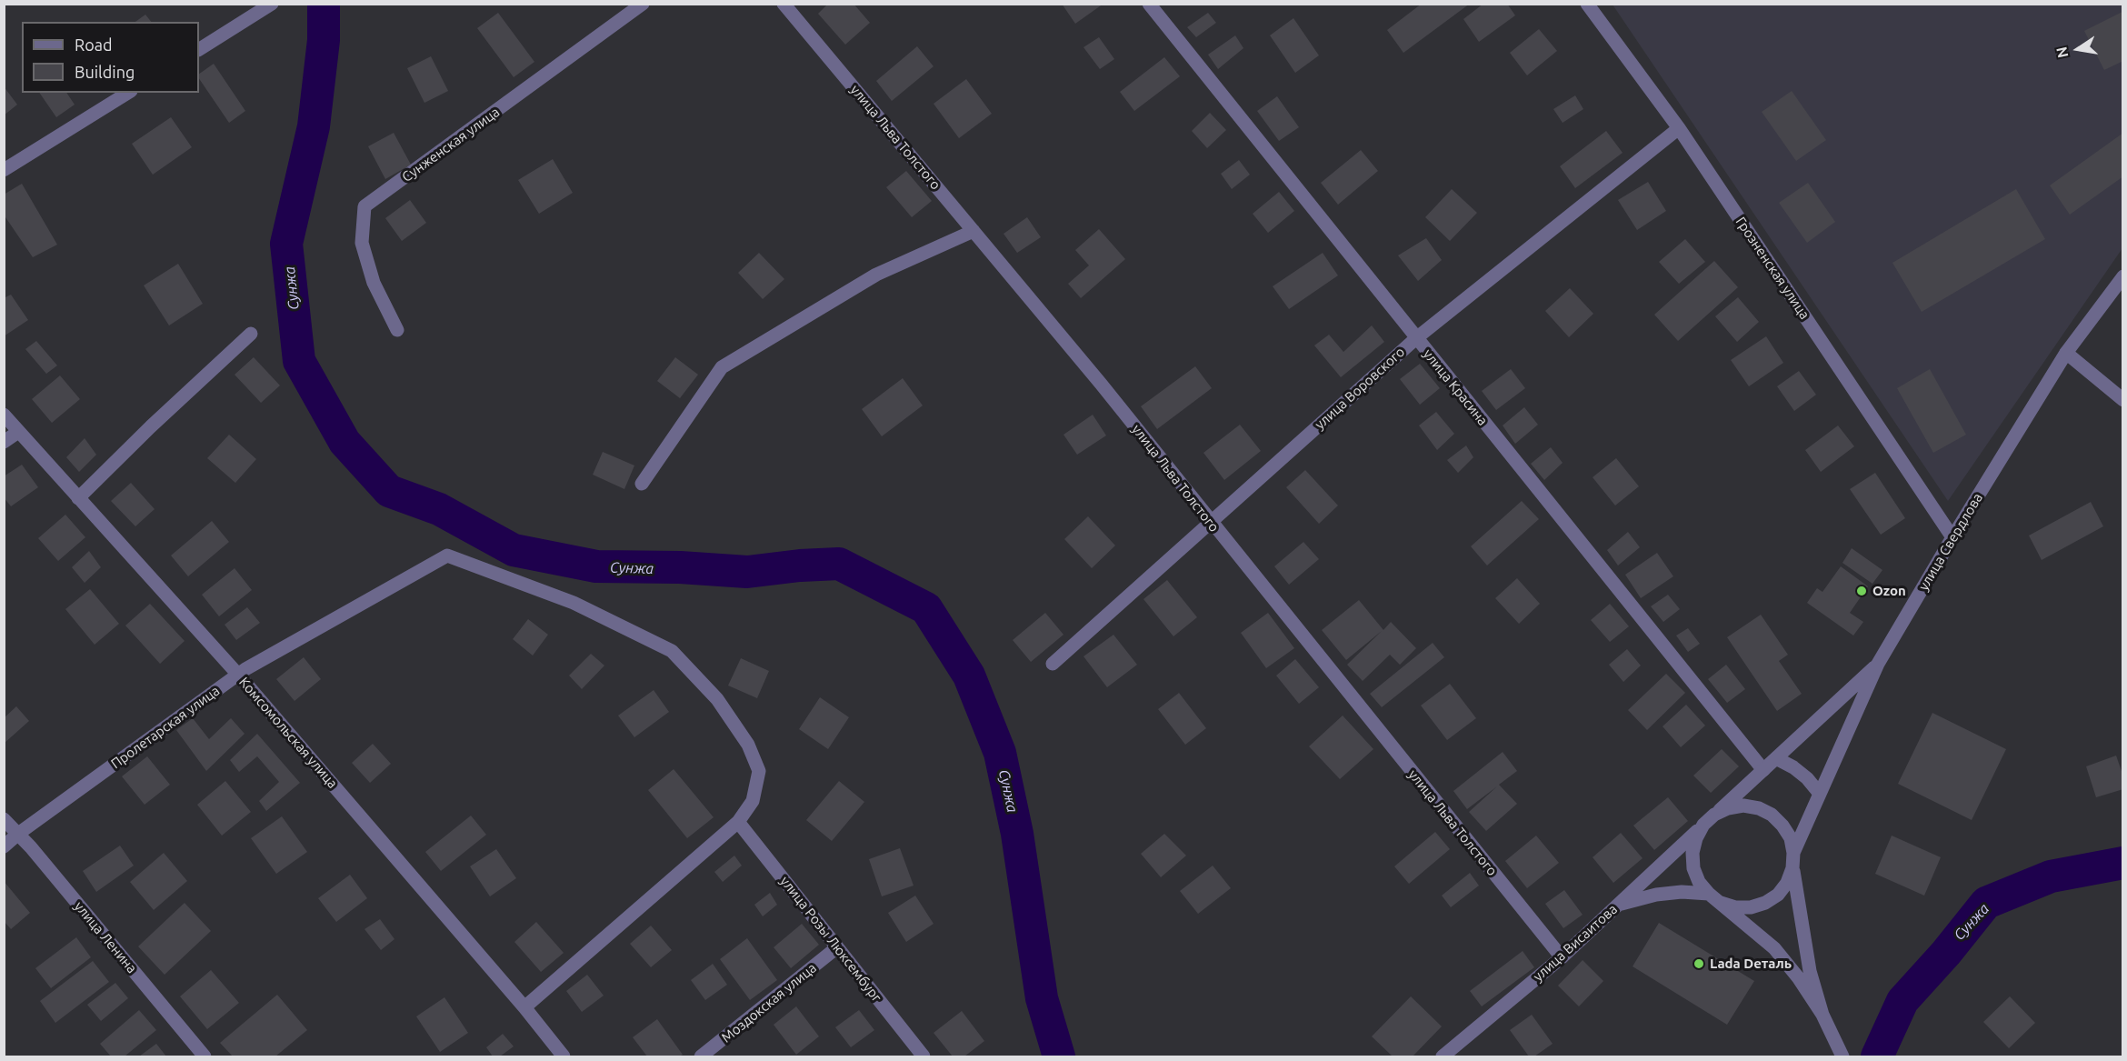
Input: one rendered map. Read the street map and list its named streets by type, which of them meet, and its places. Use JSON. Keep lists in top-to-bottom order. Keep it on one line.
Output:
{"streets":{"street":["улица Льва Толстого","Сунженская улица","Грозненская улица","улица Красина","улица Воровского","улица Свердлова","Пролетарская улица","Комсомольская улица","улица Ленина","улица Розы Люксембург","улица Висаитова","Моздокская улица"]},"crossings":[["улица Льва Толстого","улица Воровского"],["улица Льва Толстого","улица Висаитова"],["Грозненская улица","улица Воровского"],["Грозненская улица","улица Свердлова"],["улица Красина","улица Воровского"],["улица Свердлова","улица Висаитова"],["Пролетарская улица","Комсомольская улица"],["Пролетарская улица","улица Ленина"],["Пролетарская улица","улица Розы Люксембург"],["улица Розы Люксембург","Моздокская улица"]],"water":["Сунжа"],"places":["Ozon","Lada Dеталь"],"legend":["Road","Building"],"north":"left"}
